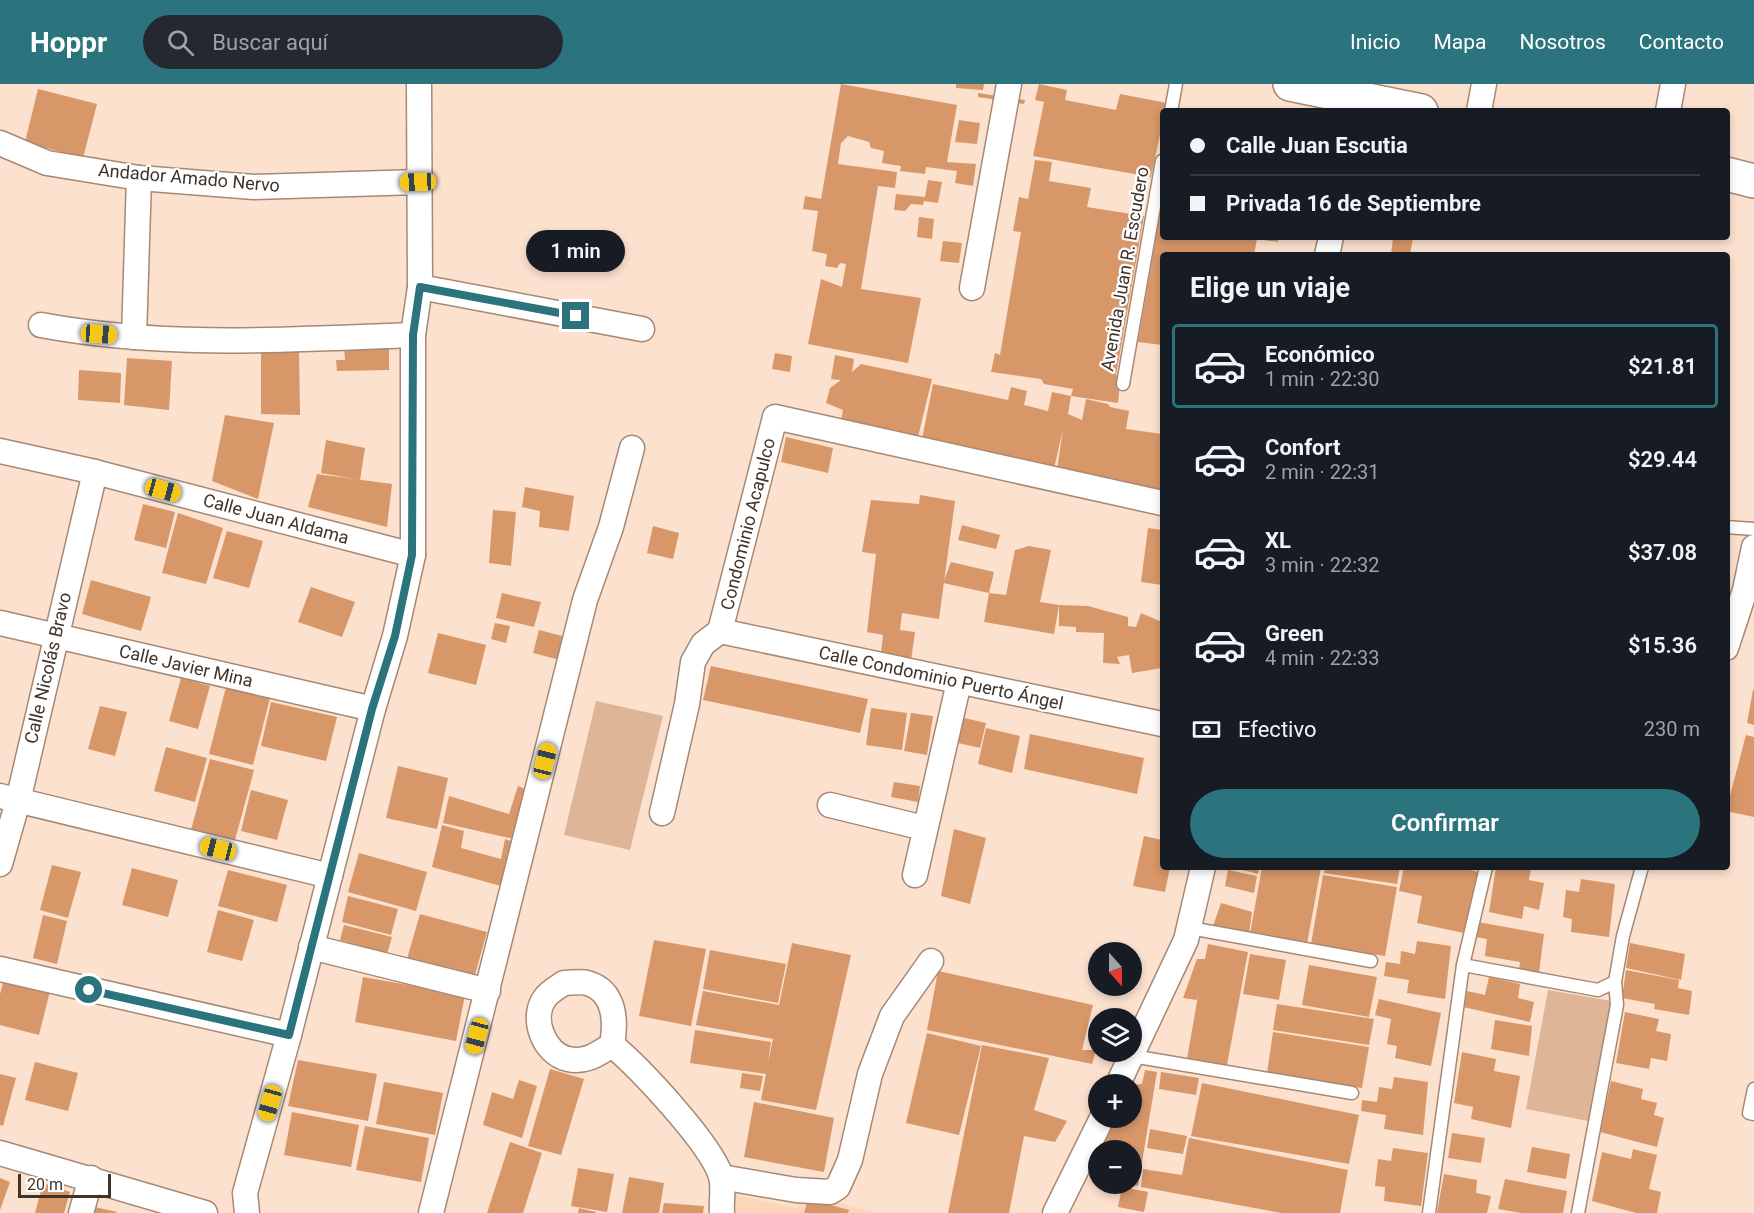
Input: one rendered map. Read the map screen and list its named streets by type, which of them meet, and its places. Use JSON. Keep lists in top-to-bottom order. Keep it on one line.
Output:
{"streets":{"street":["Andador Amado Nervo","Calle Juan Aldama","Condominio Acapulco","Calle Javier Mina","Calle Nicolás Bravo","Calle Condominio Puerto Ángel"],"lane":["Avenida Juan R. Escudero"]},"crossings":[["Calle Juan Aldama","Calle Nicolás Bravo"],["Condominio Acapulco","Calle Condominio Puerto Ángel"],["Calle Javier Mina","Calle Nicolás Bravo"]],"scale_bar":"20 m","north":"bottom","page":{"header":"Hoppr","search":"Buscar aquí","nav":["Inicio","Mapa","Nosotros","Contacto"],"banner":["Calle Juan Escutia","Privada 16 de Septiembre"],"bubble":"1 min","heading":"Elige un viaje","list":[{"name":"Económico","note":"1 min · 22:30","value":"$21.81"},{"name":"Confort","note":"2 min · 22:31","value":"$29.44"},{"name":"XL","note":"3 min · 22:32","value":"$37.08"},{"name":"Green","note":"4 min · 22:33","value":"$15.36"}],"pay":["Efectivo","230 m"],"buttons":"Confirmar","map_buttons":["+","−"],"scale":"20 m"}}
